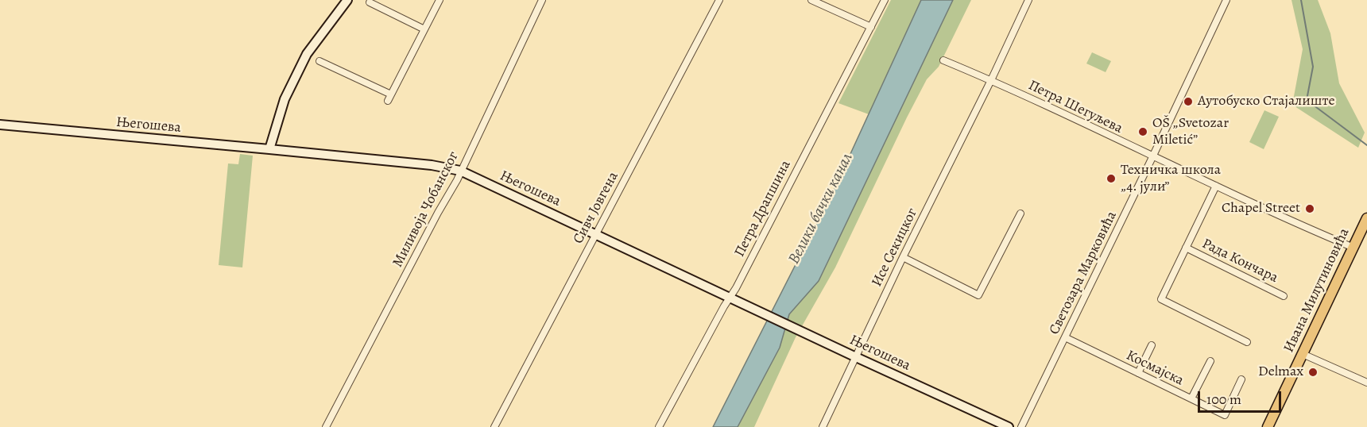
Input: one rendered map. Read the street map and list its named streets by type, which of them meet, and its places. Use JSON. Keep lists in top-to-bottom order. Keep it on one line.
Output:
{"streets":{"main road":["Ивана Милутиновића"],"street":["Петра Шегуљева","Његошева","Сивч Јовгена","Петра Драпшина","Миливоја Чобанског","Исе Секицког","Рада Кончара","Светозара Марковића","Космајска"]},"crossings":[["Петра Шегуљева","Исе Секицког"],["Петра Шегуљева","Светозара Марковића"],["Петра Шегуљева","Ивана Милутиновића"],["Његошева","Сивч Јовгена"],["Његошева","Петра Драпшина"],["Његошева","Миливоја Чобанског"],["Његошева","Исе Секицког"],["Светозара Марковића","Космајска"]],"water":["Велики бачки канал"],"places":["Аутобуско Стајалиште","OŠ „Svetozar Miletić”","Техничка школа „4. јули”","Chapel Street","Delmax"],"scale_bar":"100 m"}
